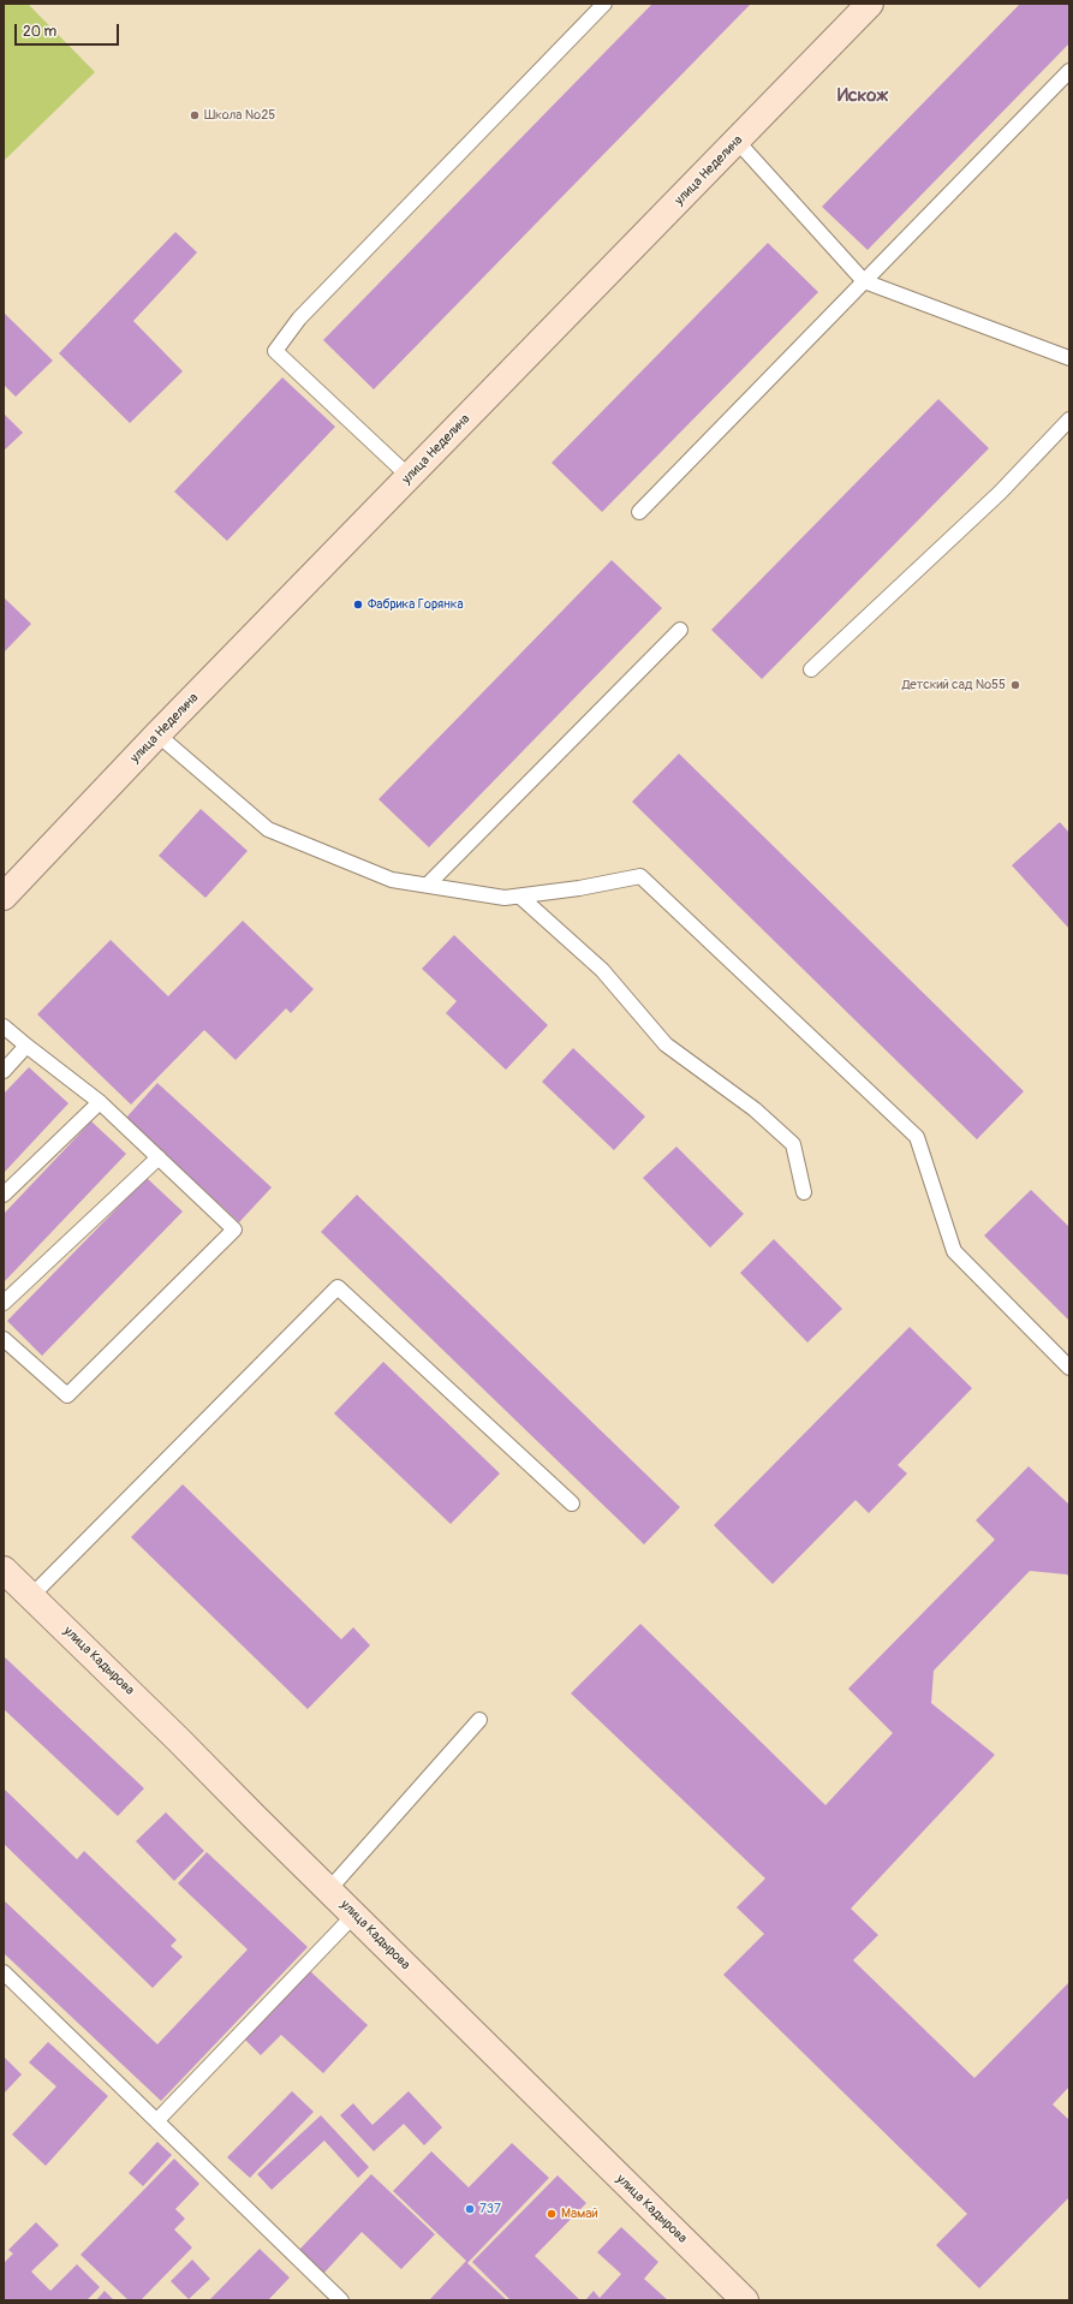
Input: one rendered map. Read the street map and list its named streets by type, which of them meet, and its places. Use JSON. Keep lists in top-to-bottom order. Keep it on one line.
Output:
{"streets":{"street":["улица Неделина","улица Кадырова"]},"districts":["Искож"],"places":["Школа №25","Фабрика Горянка","Детский сад №55","737","Мамай"],"scale_bar":"20 m"}
